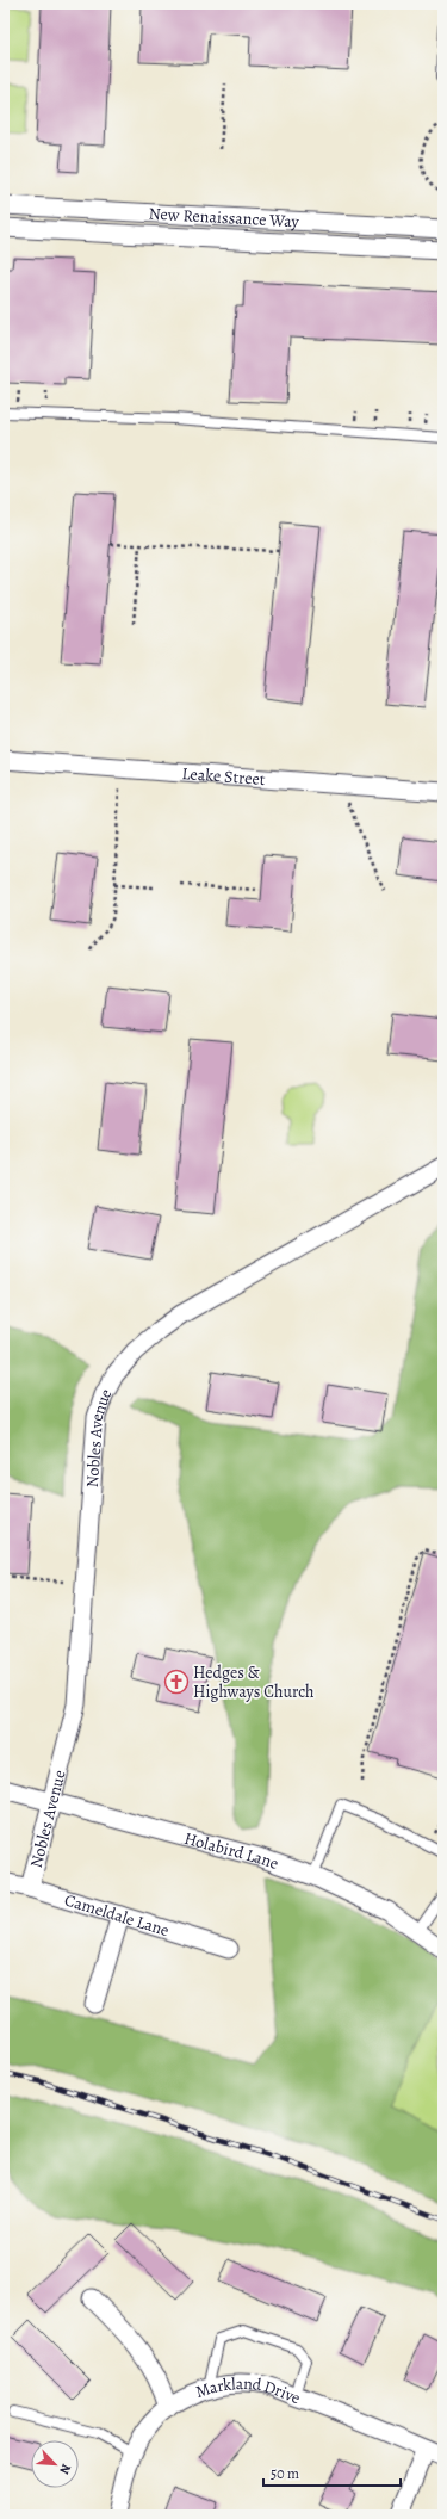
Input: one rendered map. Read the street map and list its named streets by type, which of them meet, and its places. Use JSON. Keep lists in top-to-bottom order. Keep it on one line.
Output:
{"streets":{"street":["New Renaissance Way","Leake Street","Nobles Avenue","Holabird Lane","Cameldale Lane","Markland Drive"]},"crossings":[["Nobles Avenue","Holabird Lane"],["Nobles Avenue","Cameldale Lane"]],"places":{"church":["Hedges & Highways Church"]},"scale_bar":"50 m","north":"bottom right"}
